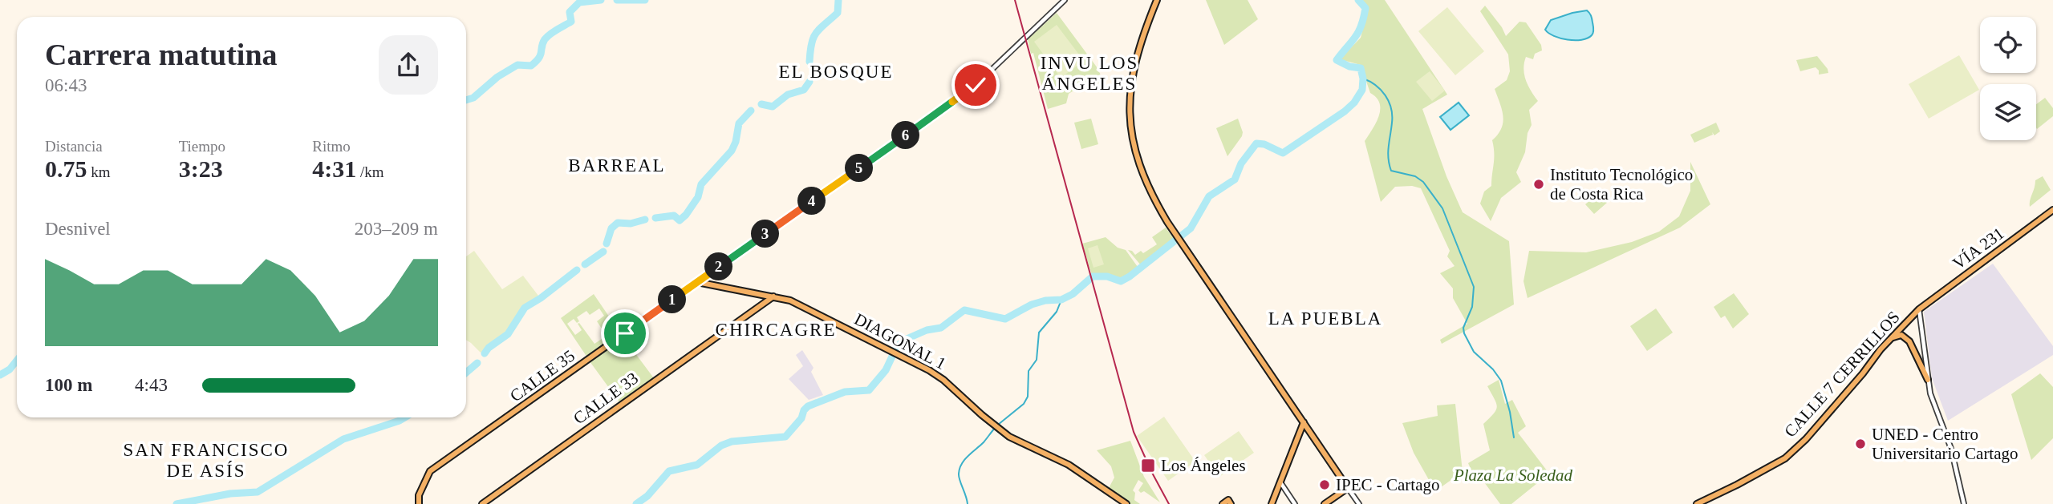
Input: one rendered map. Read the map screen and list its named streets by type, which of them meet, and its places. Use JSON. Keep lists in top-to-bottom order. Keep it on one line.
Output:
{"streets":{"main road":["VÍA 231","DIAGONAL 1","CALLE 7 CERRILLOS","CALLE 35","CALLE 33"]},"crossings":[["VÍA 231","CALLE 7 CERRILLOS"],["DIAGONAL 1","CALLE 35"],["DIAGONAL 1","CALLE 33"]],"districts":["INVU LOS ÁNGELES","EL BOSQUE","BARREAL","LA PUEBLA","CHIRCAGRE","SAN FRANCISCO DE ASÍS"],"parks":["Plaza La Soledad"],"places":{"other":["Instituto Tecnológico de Costa Rica","UNED - Centro Universitario Cartago","IPEC - Cartago"],"transit":["Los Ángeles"]},"page":{"heading":["Carrera matutina","06:43"],"stats":[["Distancia","0.75 km"],["Tiempo","3:23"],["Ritmo","4:31 /km"]],"pins":["6","5","4","3","2","1"],"chart":["Desnivel","203–209 m"],"list":[{"name":"100 m","note":"4:43"}]}}
